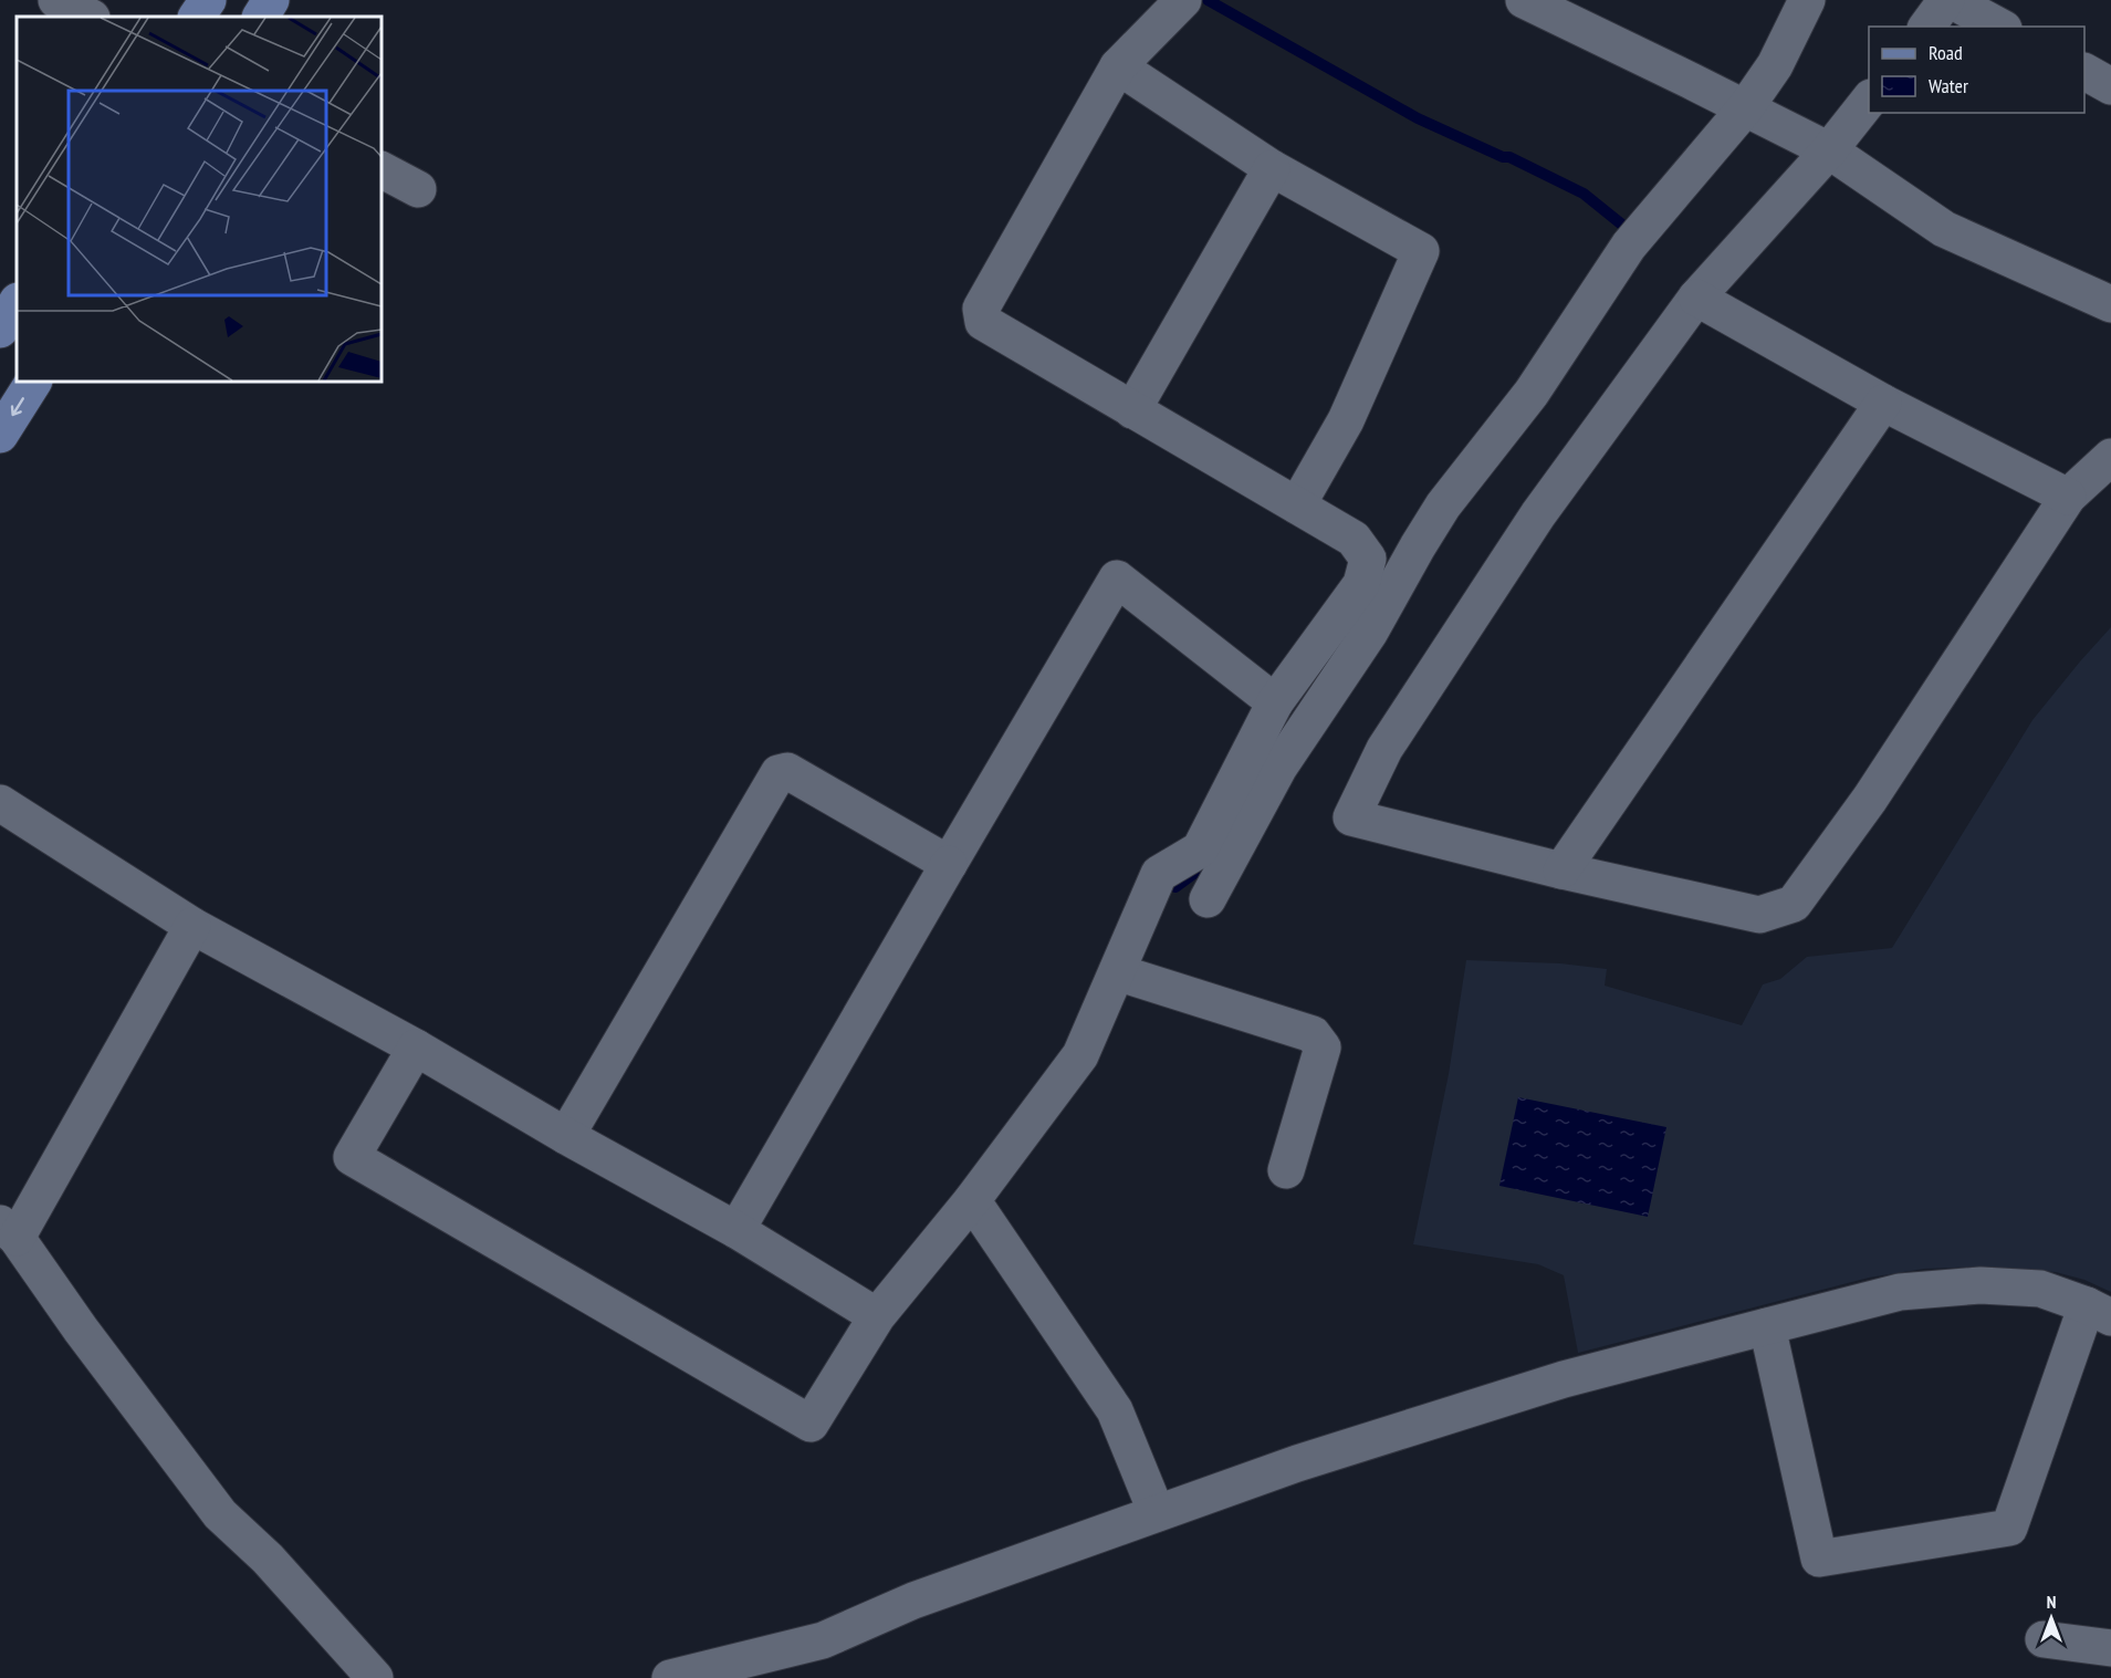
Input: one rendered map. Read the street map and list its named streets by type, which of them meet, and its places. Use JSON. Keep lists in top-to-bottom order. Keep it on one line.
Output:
{"legend":["Road","Water"],"north":"top"}
